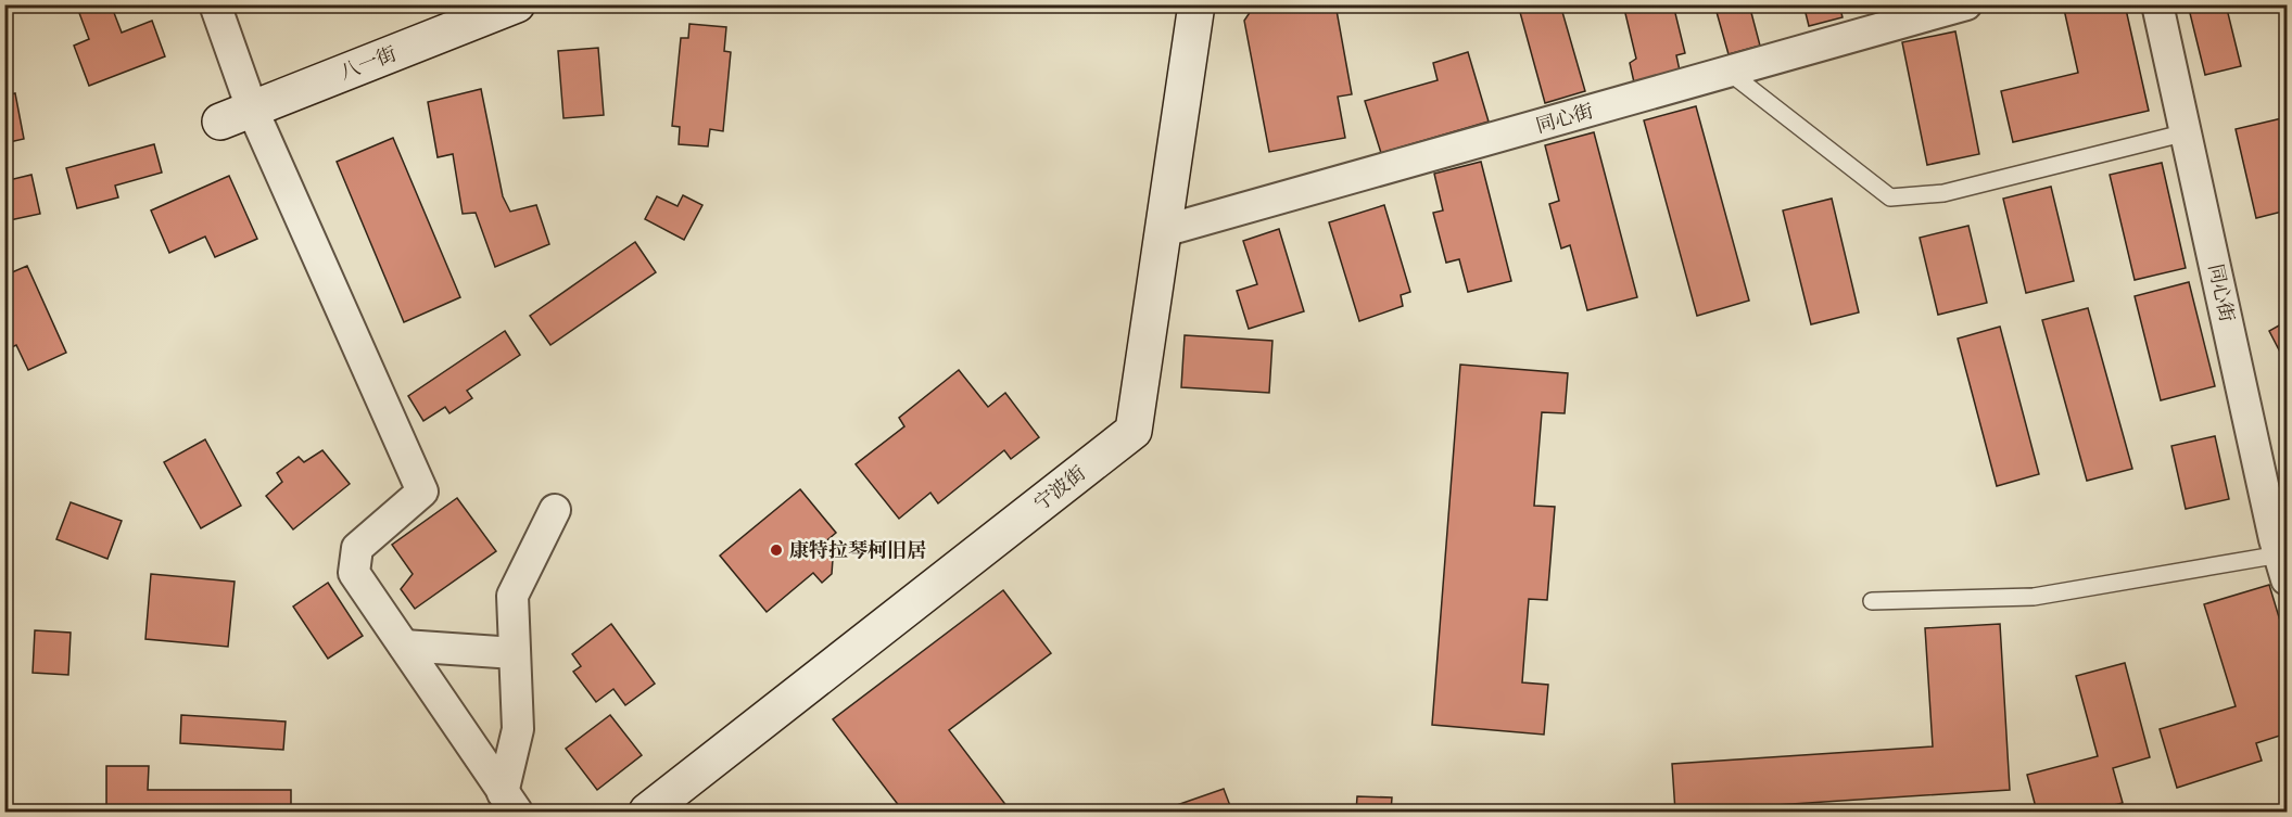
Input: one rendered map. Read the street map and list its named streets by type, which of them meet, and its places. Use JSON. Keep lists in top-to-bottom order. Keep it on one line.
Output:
{"streets":{"street":["八一街","同心街","宁波街"]},"crossings":[["同心街","宁波街"]],"places":["康特拉琴柯旧居"]}
